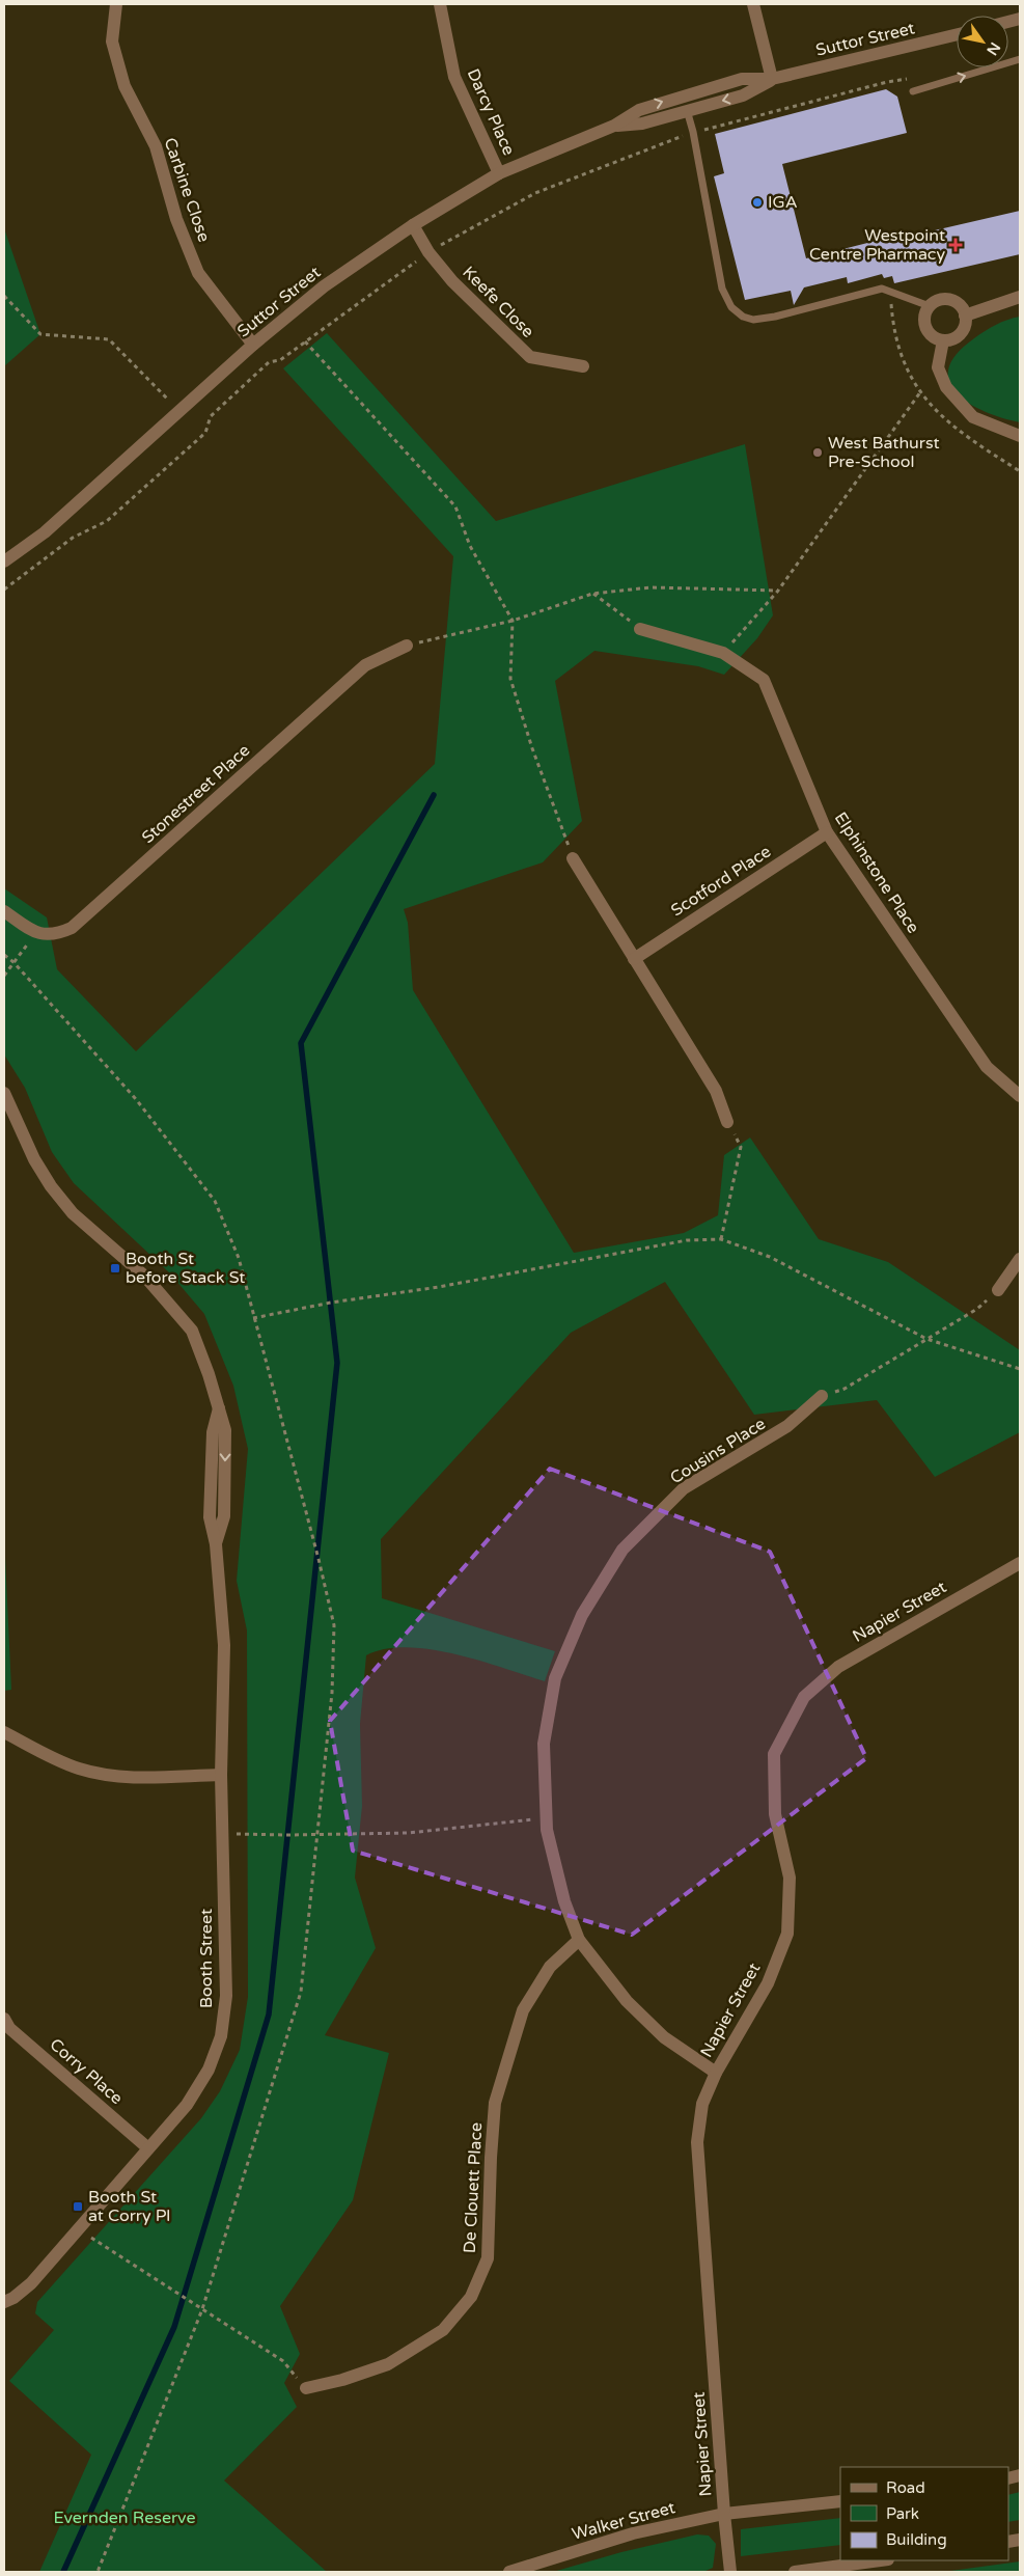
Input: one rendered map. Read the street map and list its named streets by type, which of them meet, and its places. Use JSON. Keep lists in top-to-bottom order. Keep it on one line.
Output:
{"streets":{"street":["Suttor Street","Darcy Place","Carbine Close","Keefe Close","Stonestreet Place","Elphinstone Place","Scotford Place","Cousins Place","Napier Street","Booth Street","Corry Place","De Clouett Place","Walker Street"]},"crossings":[["Suttor Street","Darcy Place"],["Suttor Street","Carbine Close"],["Suttor Street","Keefe Close"],["Elphinstone Place","Scotford Place"],["Cousins Place","Napier Street"],["Cousins Place","De Clouett Place"],["Napier Street","Walker Street"],["Booth Street","Corry Place"]],"parks":["Evernden Reserve"],"places":{"other":["IGA","West Bathurst Pre-School"],"health":["Westpoint Centre Pharmacy"],"transit":["Booth St before Stack St","Booth St at Corry Pl"]},"legend":["Road","Park","Building"],"north":"bottom right"}
